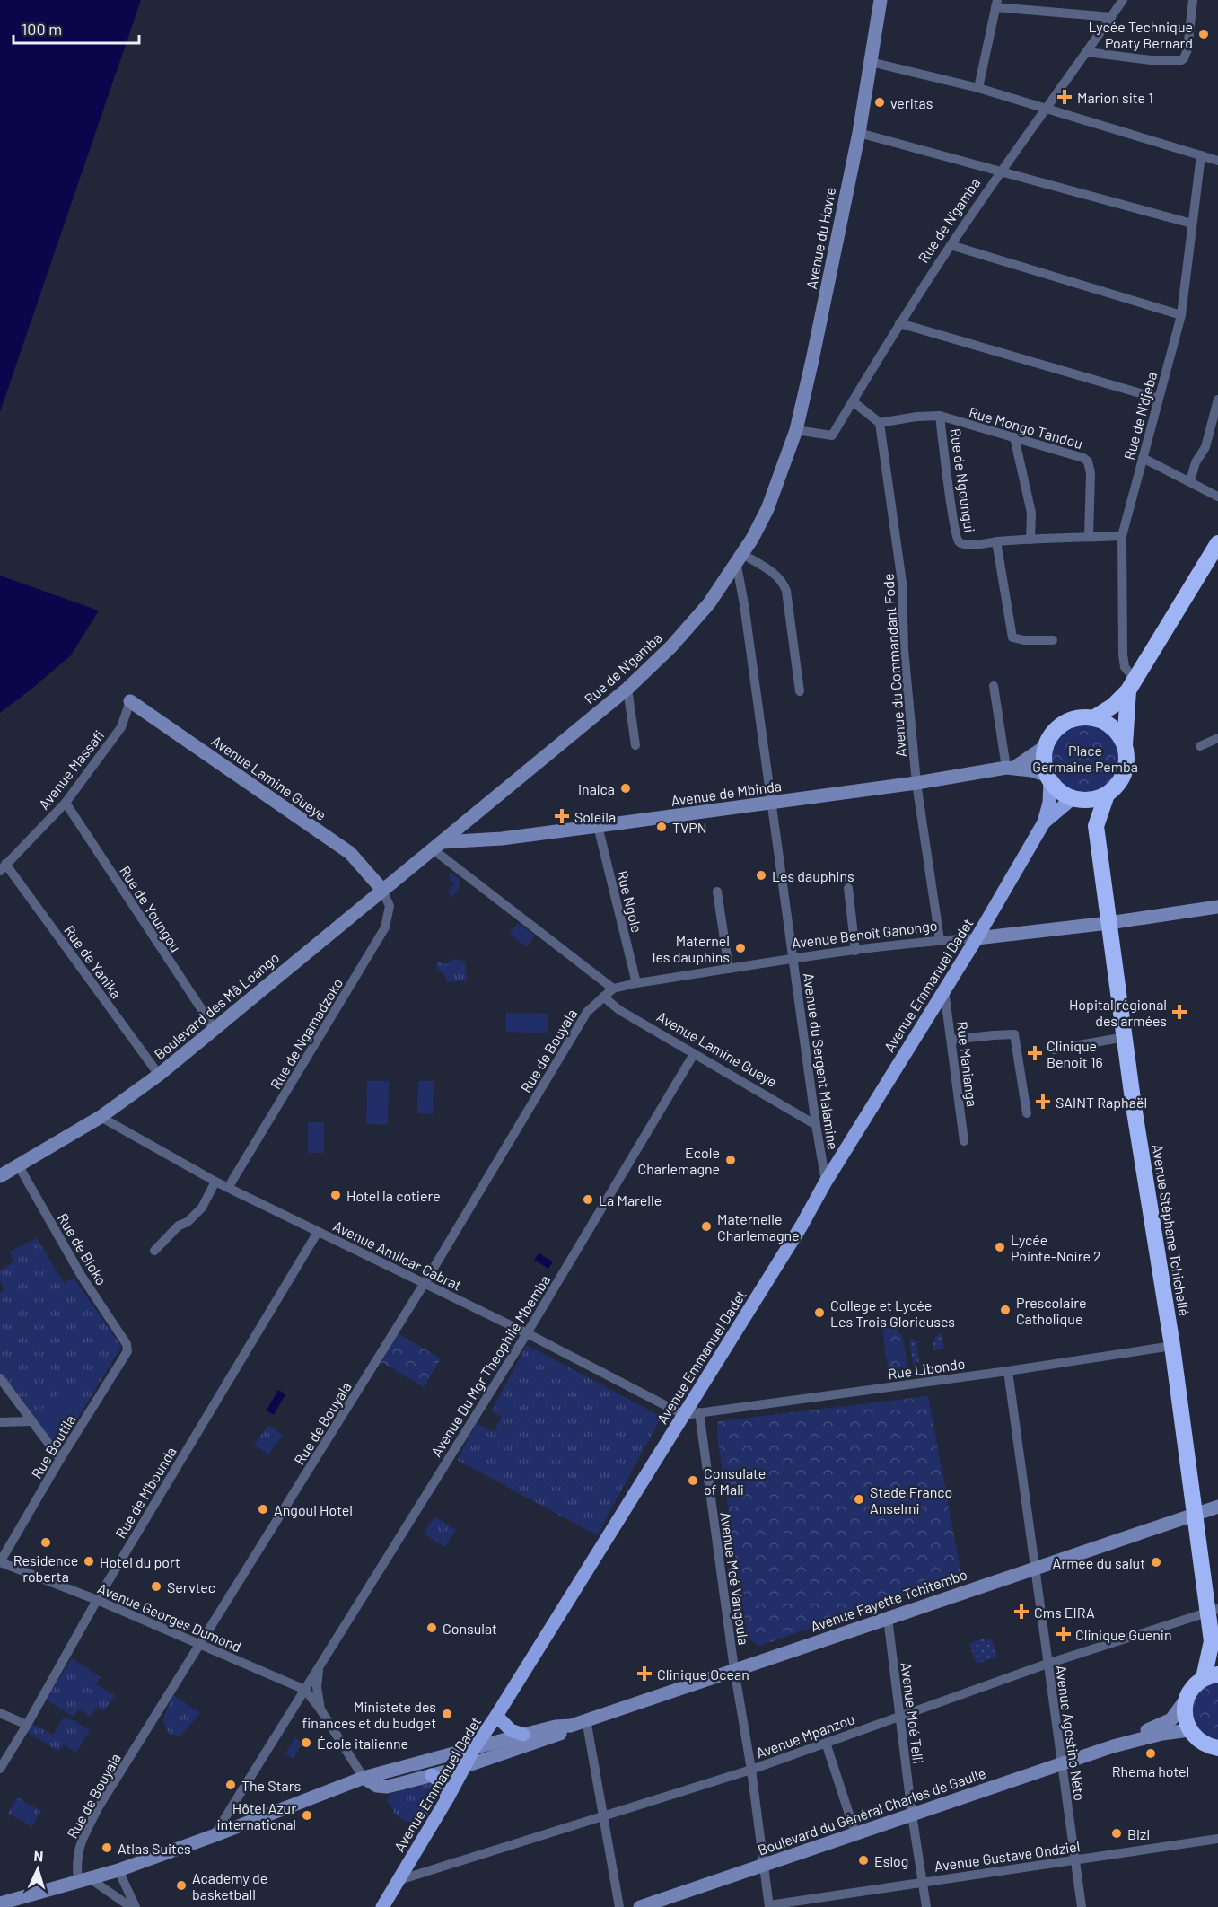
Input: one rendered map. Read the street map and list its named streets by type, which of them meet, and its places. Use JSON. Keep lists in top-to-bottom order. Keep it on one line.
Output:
{"streets":{"highway":["Avenue Stéphane Tchichellé"],"main road":["Avenue Emmanuel Dadet"],"street":["Rue de N'gamba","Avenue du Havre","Rue de N'djeba","Rue Mongo Tandou","Rue de Ngoungui","Avenue du Commandant Fode","Avenue Massafi","Avenue Lamine Gueye","Avenue de Mbinda","Rue Ngole","Rue de Youngou","Avenue Benoît Ganongo","Rue de Yanika","Boulevard des Mâ Loango","Rue de Ngamadzoko","Rue de Bouyala","Avenue du Sergent Malamine","Rue Manianga","Rue de Bioko","Avenue Amilcar Cabrat","Avenue Du Mgr Theophile Mbemba","Rue Libondo","Rue Boutila","Rue de M'bounda","Avenue Moé Vangoula","Avenue Fayette Tchitembo","Avenue Georges Dumond","Avenue Moé Telli","Avenue Agostino Néto","Avenue Mpanzou","Boulevard du Général Charles de Gaulle","Avenue Gustave Ondziel"]},"crossings":[["Rue de N'gamba","Avenue du Havre"],["Rue de N'gamba","Avenue de Mbinda"],["Rue de N'gamba","Boulevard des Mâ Loango"],["Rue de N'gamba","Avenue du Sergent Malamine"],["Rue Mongo Tandou","Rue de Ngoungui"],["Rue Mongo Tandou","Avenue du Commandant Fode"],["Avenue du Commandant Fode","Avenue de Mbinda"],["Avenue du Commandant Fode","Avenue Benoît Ganongo"],["Avenue Massafi","Avenue Lamine Gueye"],["Avenue Massafi","Rue de Youngou"],["Avenue Massafi","Rue de Yanika"],["Avenue Lamine Gueye","Boulevard des Mâ Loango"],["Avenue Lamine Gueye","Rue de Ngamadzoko"],["Avenue Lamine Gueye","Rue de Bouyala"],["Avenue Lamine Gueye","Avenue du Sergent Malamine"],["Avenue Lamine Gueye","Avenue Du Mgr Theophile Mbemba"],["Avenue de Mbinda","Rue Ngole"],["Avenue de Mbinda","Avenue Emmanuel Dadet"],["Avenue de Mbinda","Boulevard des Mâ Loango"],["Avenue de Mbinda","Avenue du Sergent Malamine"],["Avenue de Mbinda","Avenue Stéphane Tchichellé"],["Rue Ngole","Avenue Benoît Ganongo"],["Rue de Youngou","Boulevard des Mâ Loango"],["Avenue Benoît Ganongo","Avenue Emmanuel Dadet"],["Avenue Benoît Ganongo","Rue de Bouyala"],["Avenue Benoît Ganongo","Avenue du Sergent Malamine"],["Avenue Benoît Ganongo","Avenue Stéphane Tchichellé"],["Rue de Yanika","Boulevard des Mâ Loango"],["Avenue Emmanuel Dadet","Avenue du Sergent Malamine"],["Avenue Emmanuel Dadet","Rue Manianga"],["Avenue Emmanuel Dadet","Avenue Stéphane Tchichellé"],["Avenue Emmanuel Dadet","Avenue Amilcar Cabrat"],["Avenue Emmanuel Dadet","Rue Libondo"],["Avenue Emmanuel Dadet","Avenue Fayette Tchitembo"],["Avenue Emmanuel Dadet","Avenue Mpanzou"],["Boulevard des Mâ Loango","Rue de Ngamadzoko"],["Boulevard des Mâ Loango","Rue de Bioko"],["Boulevard des Mâ Loango","Avenue Amilcar Cabrat"],["Rue de Ngamadzoko","Avenue Amilcar Cabrat"],["Rue de Bouyala","Avenue Amilcar Cabrat"],["Rue de Bouyala","Avenue Fayette Tchitembo"],["Rue de Bouyala","Avenue Georges Dumond"],["Avenue Stéphane Tchichellé","Rue Libondo"],["Avenue Stéphane Tchichellé","Avenue Fayette Tchitembo"],["Avenue Stéphane Tchichellé","Avenue Mpanzou"],["Rue de Bioko","Rue Boutila"],["Avenue Amilcar Cabrat","Avenue Du Mgr Theophile Mbemba"],["Avenue Amilcar Cabrat","Rue Libondo"],["Avenue Amilcar Cabrat","Rue de M'bounda"],["Avenue Du Mgr Theophile Mbemba","Avenue Georges Dumond"],["Rue Libondo","Avenue Moé Vangoula"],["Rue Libondo","Avenue Agostino Néto"],["Rue Boutila","Avenue Georges Dumond"],["Rue de M'bounda","Avenue Georges Dumond"],["Avenue Moé Vangoula","Avenue Fayette Tchitembo"],["Avenue Moé Vangoula","Avenue Mpanzou"],["Avenue Moé Vangoula","Boulevard du Général Charles de Gaulle"],["Avenue Moé Vangoula","Avenue Gustave Ondziel"],["Avenue Fayette Tchitembo","Avenue Georges Dumond"],["Avenue Fayette Tchitembo","Avenue Moé Telli"],["Avenue Fayette Tchitembo","Avenue Agostino Néto"],["Avenue Moé Telli","Avenue Mpanzou"],["Avenue Moé Telli","Boulevard du Général Charles de Gaulle"],["Avenue Moé Telli","Avenue Gustave Ondziel"],["Avenue Agostino Néto","Avenue Mpanzou"],["Avenue Agostino Néto","Boulevard du Général Charles de Gaulle"],["Avenue Agostino Néto","Avenue Gustave Ondziel"]],"parks":["Place Germaine Pemba"],"places":{"other":["Lycée Technique Poaty Bernard","veritas","Inalca","TVPN","Les dauphins","Maternel les dauphins","Ecole Charlemagne","Hotel la cotiere","La Marelle","Maternelle Charlemagne","Lycée Pointe-Noire 2","Prescolaire Catholique","College et Lycée Les Trois Glorieuses","Consulate of Mali","Stade Franco Anselmi","Angoul Hotel","Residence roberta","Hotel du port","Armee du salut","Servtec","Consulat","Ministete des finances et du budget","École italienne","Rhema hotel","The Stars","Hôtel Azur international","Bizi","Atlas Suites","Eslog","Academy de basketball"],"health":["Marion site 1","Soleila","Hopital régional des armées","Clinique Benoit 16","SAINT Raphaël","Cms EIRA","Clinique Guenin","Clinique Ocean"]},"scale_bar":"100 m","north":"top"}
